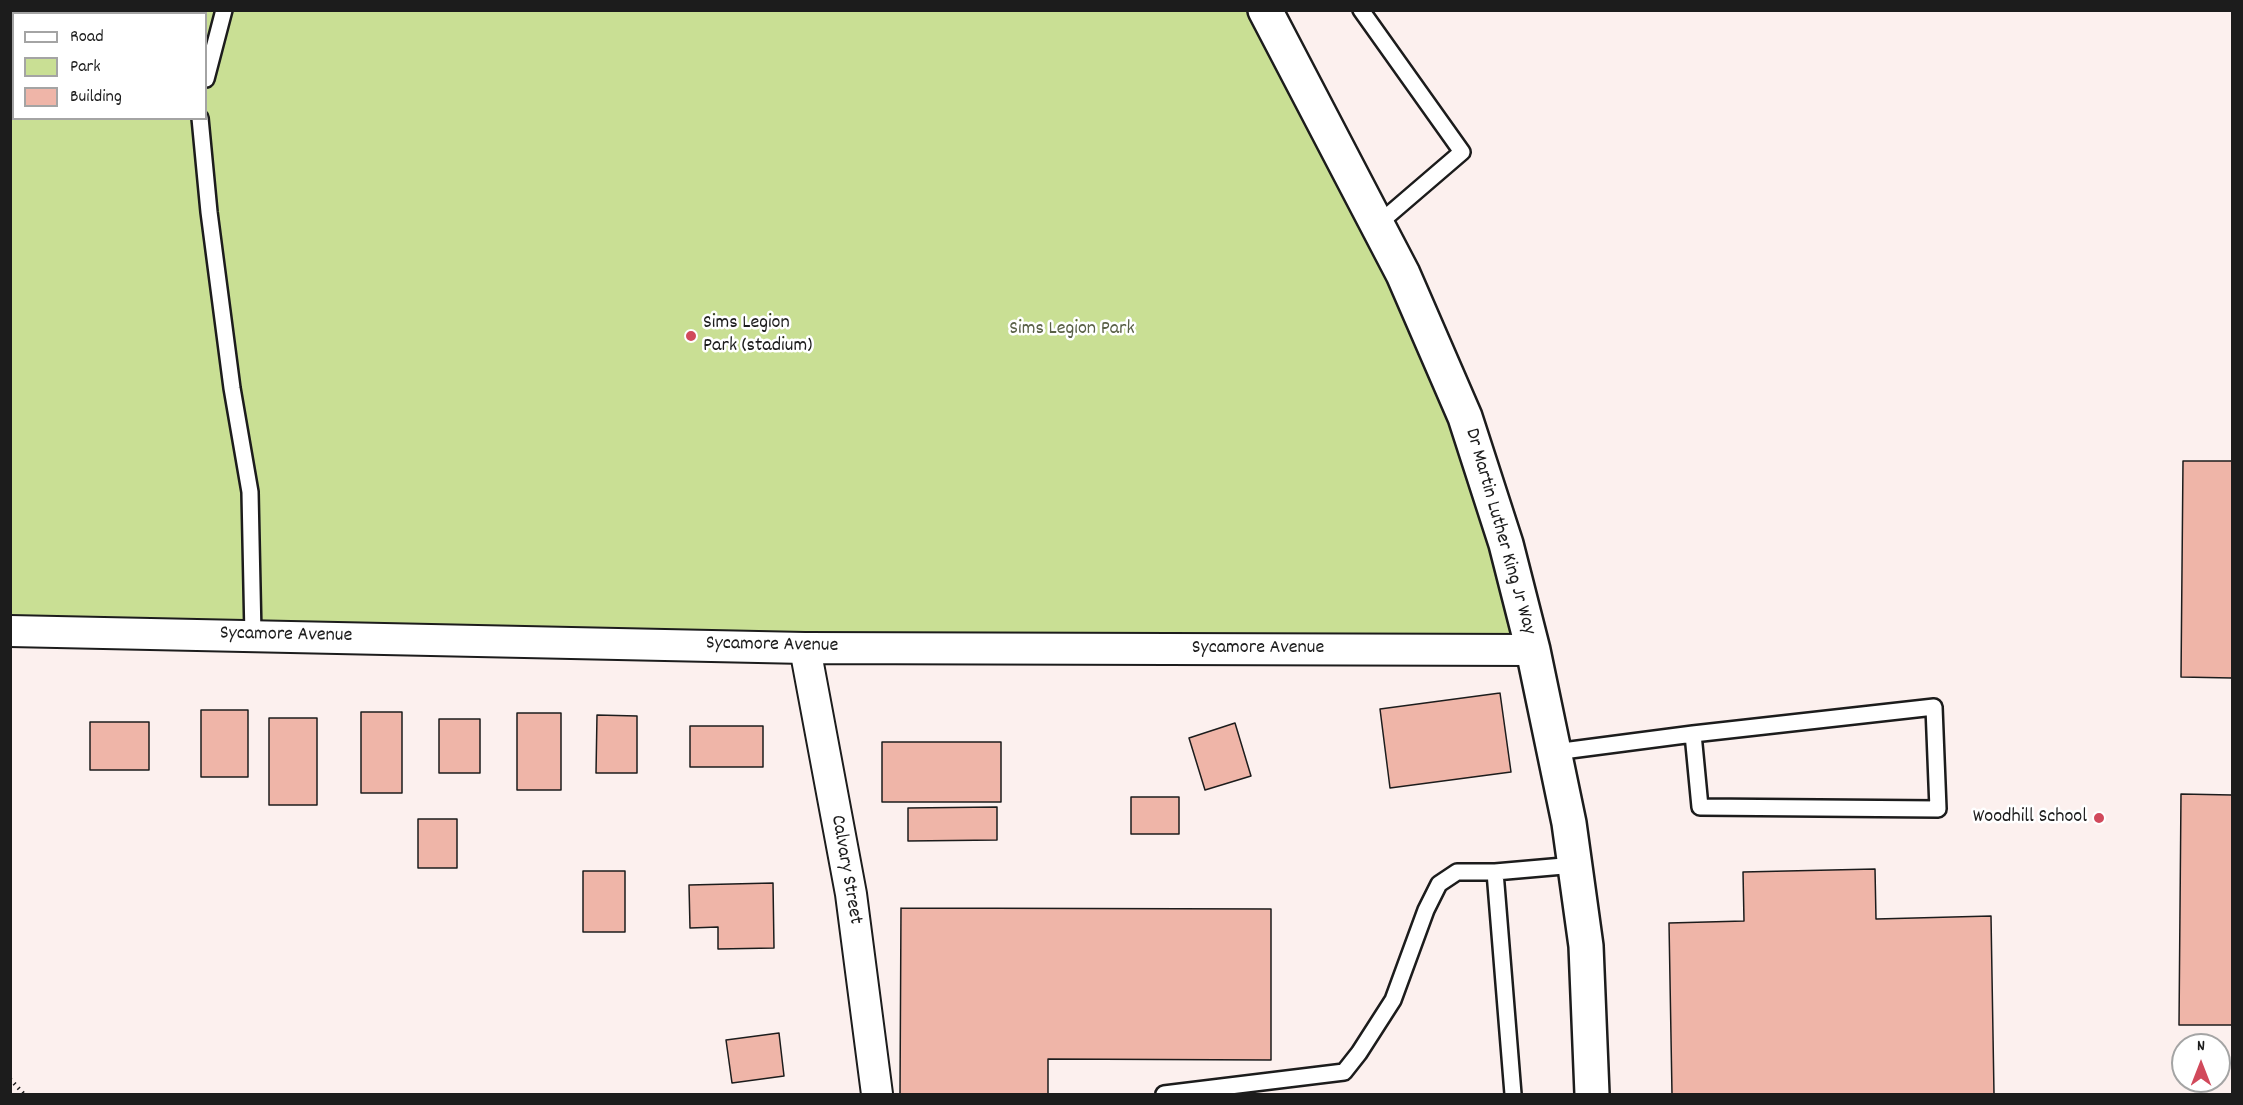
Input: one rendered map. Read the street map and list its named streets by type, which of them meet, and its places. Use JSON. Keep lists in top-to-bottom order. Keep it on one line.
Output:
{"streets":{"main road":["Dr Martin Luther King Jr Way"],"street":["Sycamore Avenue","Calvary Street"]},"crossings":[["Dr Martin Luther King Jr Way","Sycamore Avenue"],["Sycamore Avenue","Calvary Street"]],"parks":["Sims Legion Park"],"places":["Sims Legion Park (stadium)","Woodhill School"],"legend":["Road","Park","Building"],"north":"top"}
